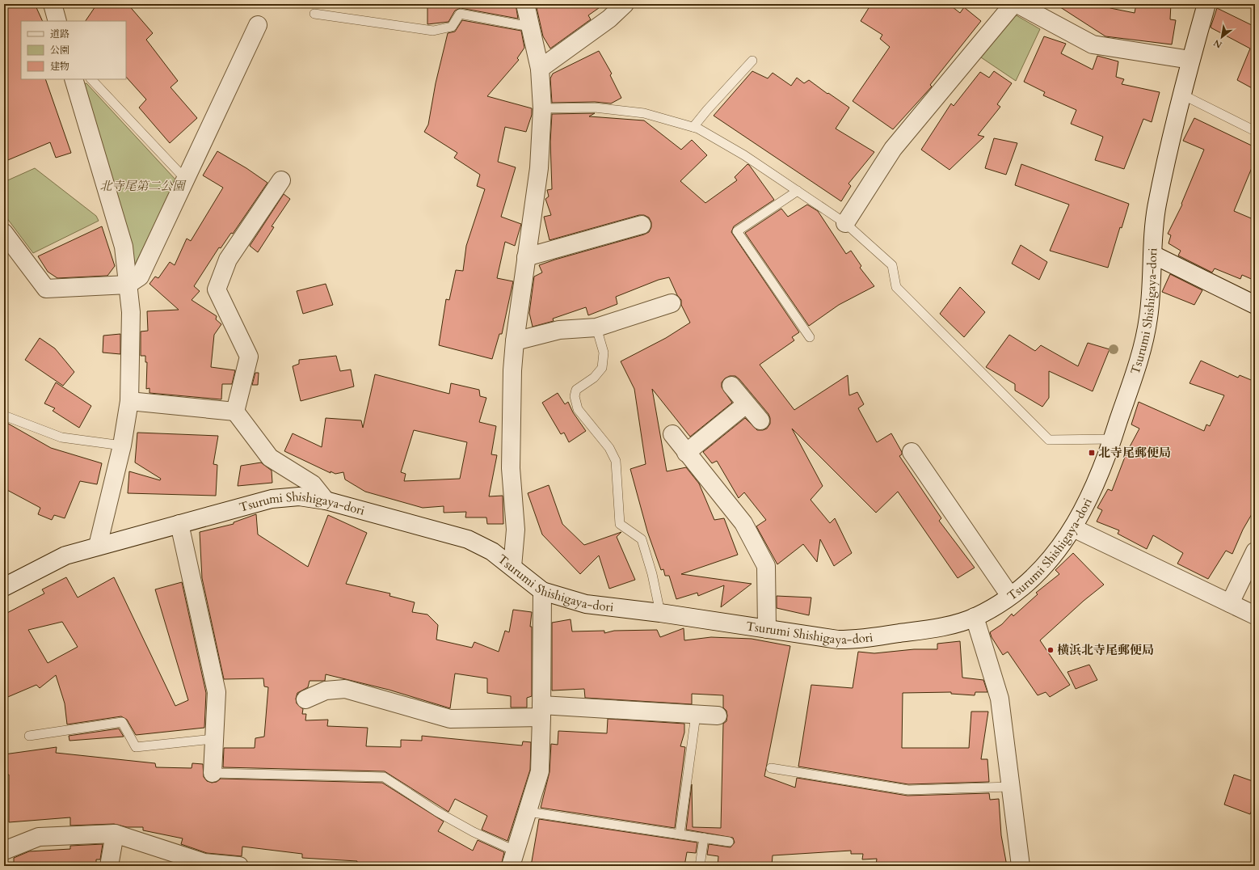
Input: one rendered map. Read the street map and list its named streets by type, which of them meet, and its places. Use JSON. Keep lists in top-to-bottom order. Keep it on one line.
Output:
{"streets":{"street":["Tsurumi Shishigaya-dori"]},"parks":["北寺尾第二公園"],"places":{"transit":["北寺尾郵便局"],"other":["横浜北寺尾郵便局"]},"legend":["道路","公園","建物"],"north":"bottom left"}
